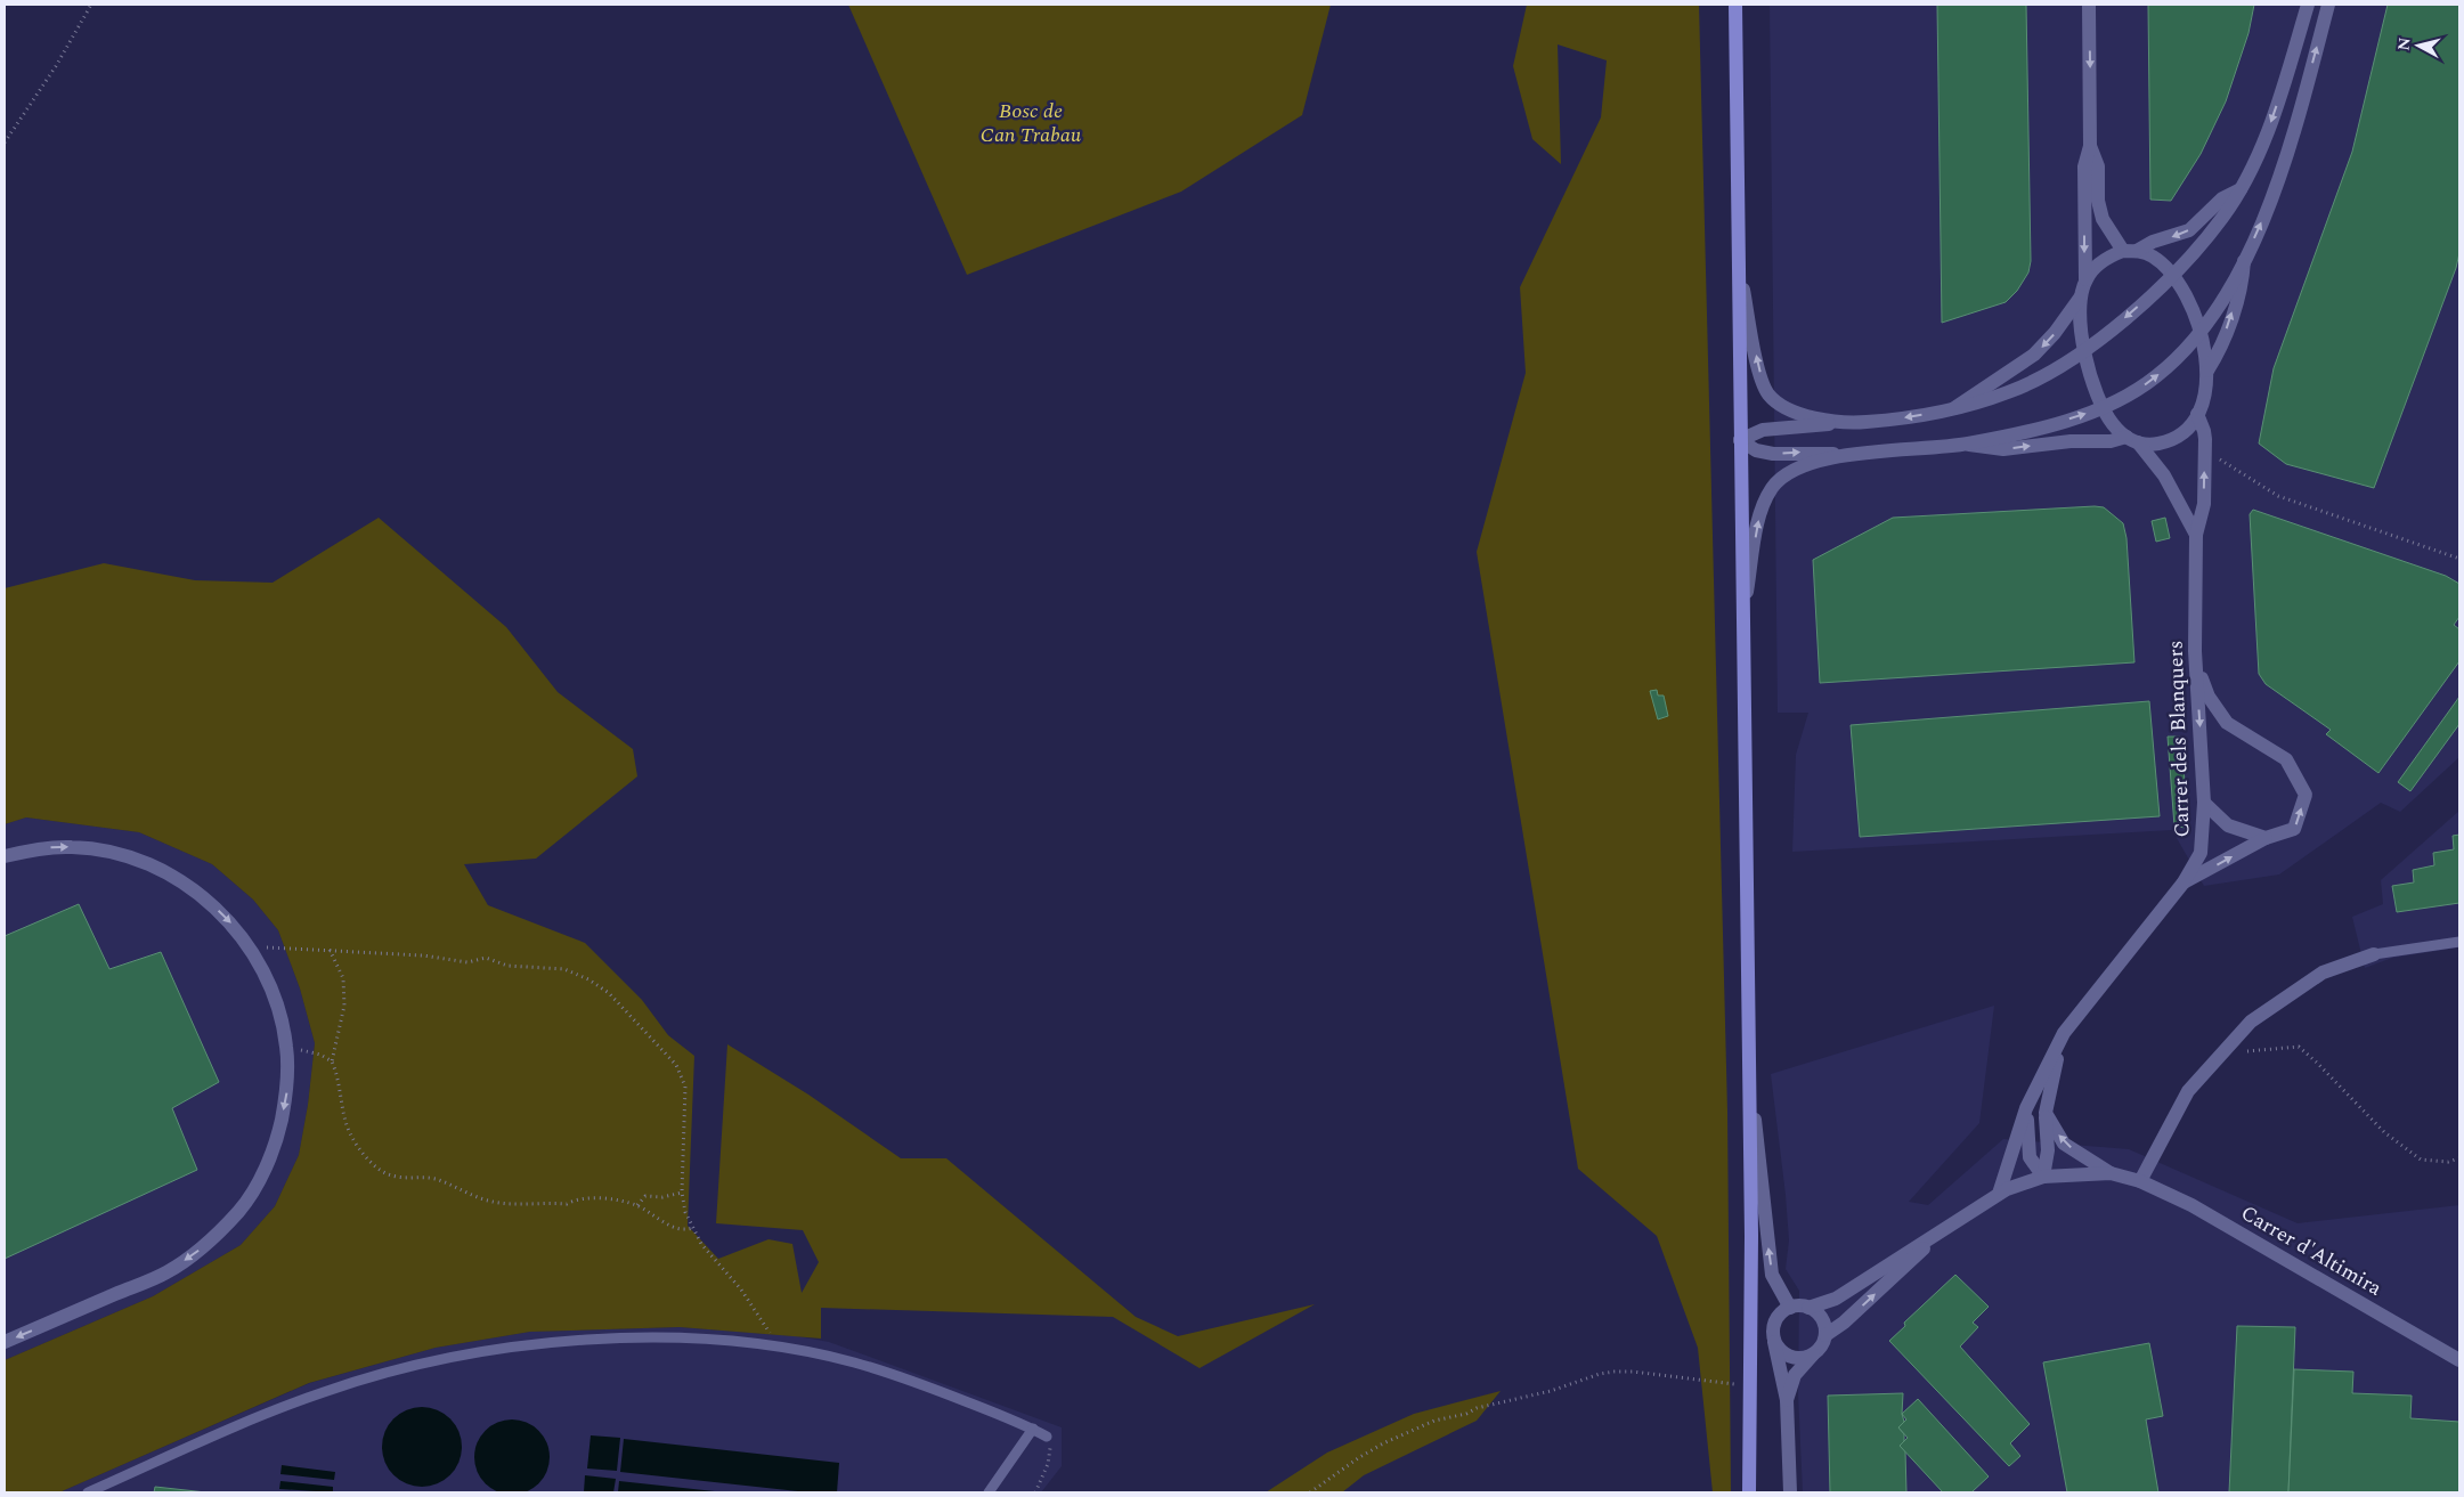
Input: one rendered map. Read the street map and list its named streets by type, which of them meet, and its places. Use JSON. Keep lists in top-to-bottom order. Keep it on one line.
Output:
{"streets":{"street":["Carrer dels Blanquers","Carrer d'Altimira"]},"crossings":[["Carrer dels Blanquers","Carrer d'Altimira"]],"parks":["Bosc de Can Trabau"],"north":"left"}
